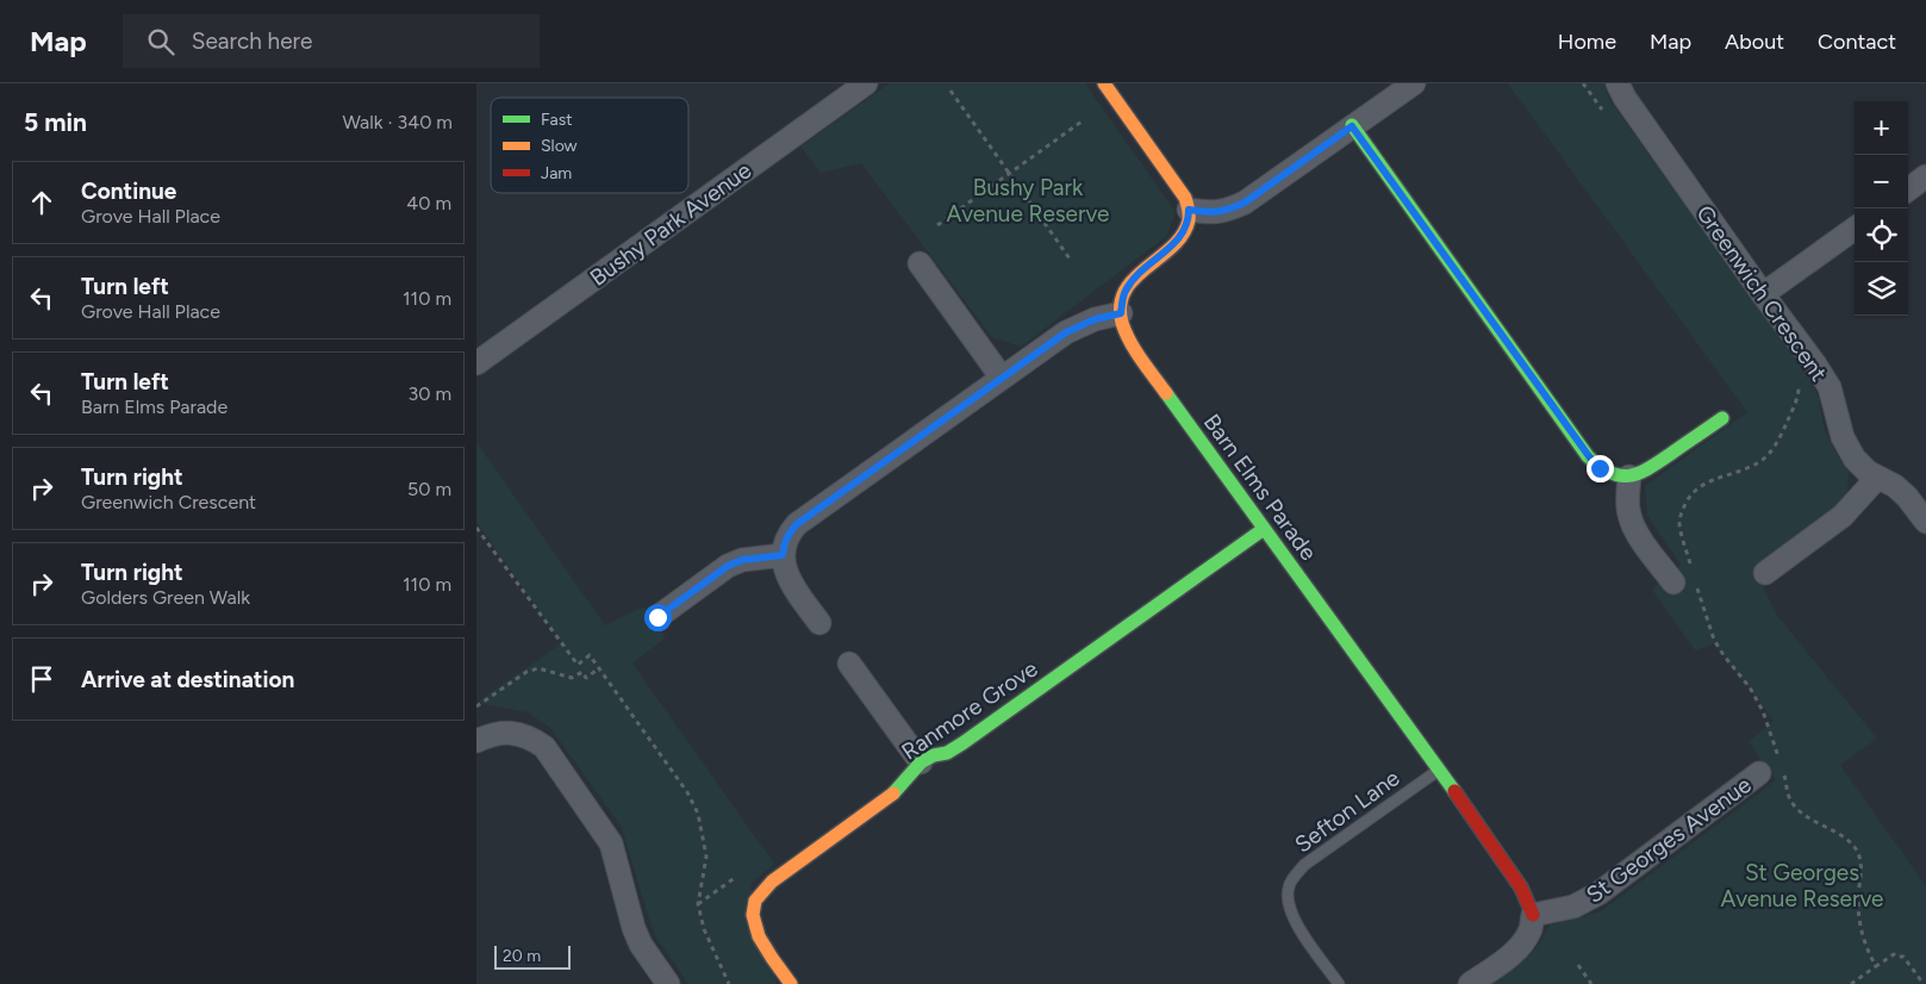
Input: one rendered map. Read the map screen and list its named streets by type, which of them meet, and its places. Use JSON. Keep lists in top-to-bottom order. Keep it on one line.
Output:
{"streets":{"street":["Bushy Park Avenue","Greenwich Crescent","Barn Elms Parade","Ranmore Grove","St Georges Avenue"],"lane":["Sefton Lane"]},"crossings":[["Barn Elms Parade","Ranmore Grove"],["Barn Elms Parade","Sefton Lane"],["Barn Elms Parade","St Georges Avenue"]],"parks":["Bushy Park Avenue Reserve","St Georges Avenue Reserve"],"legend":["Fast","Slow","Jam"],"scale_bar":"20 m","page":{"header":"Map","search":"Search here","nav":["Home","Map","About","Contact"],"heading":["5 min","Walk · 340 m"],"map_buttons":["+","−"],"list":[["Continue","Grove Hall Place","40 m"],["Turn left","Grove Hall Place","110 m"],["Turn left","Barn Elms Parade","30 m"],["Turn right","Greenwich Crescent","50 m"],["Turn right","Golders Green Walk","110 m"],"Arrive at destination"],"scale":"20 m"}}
